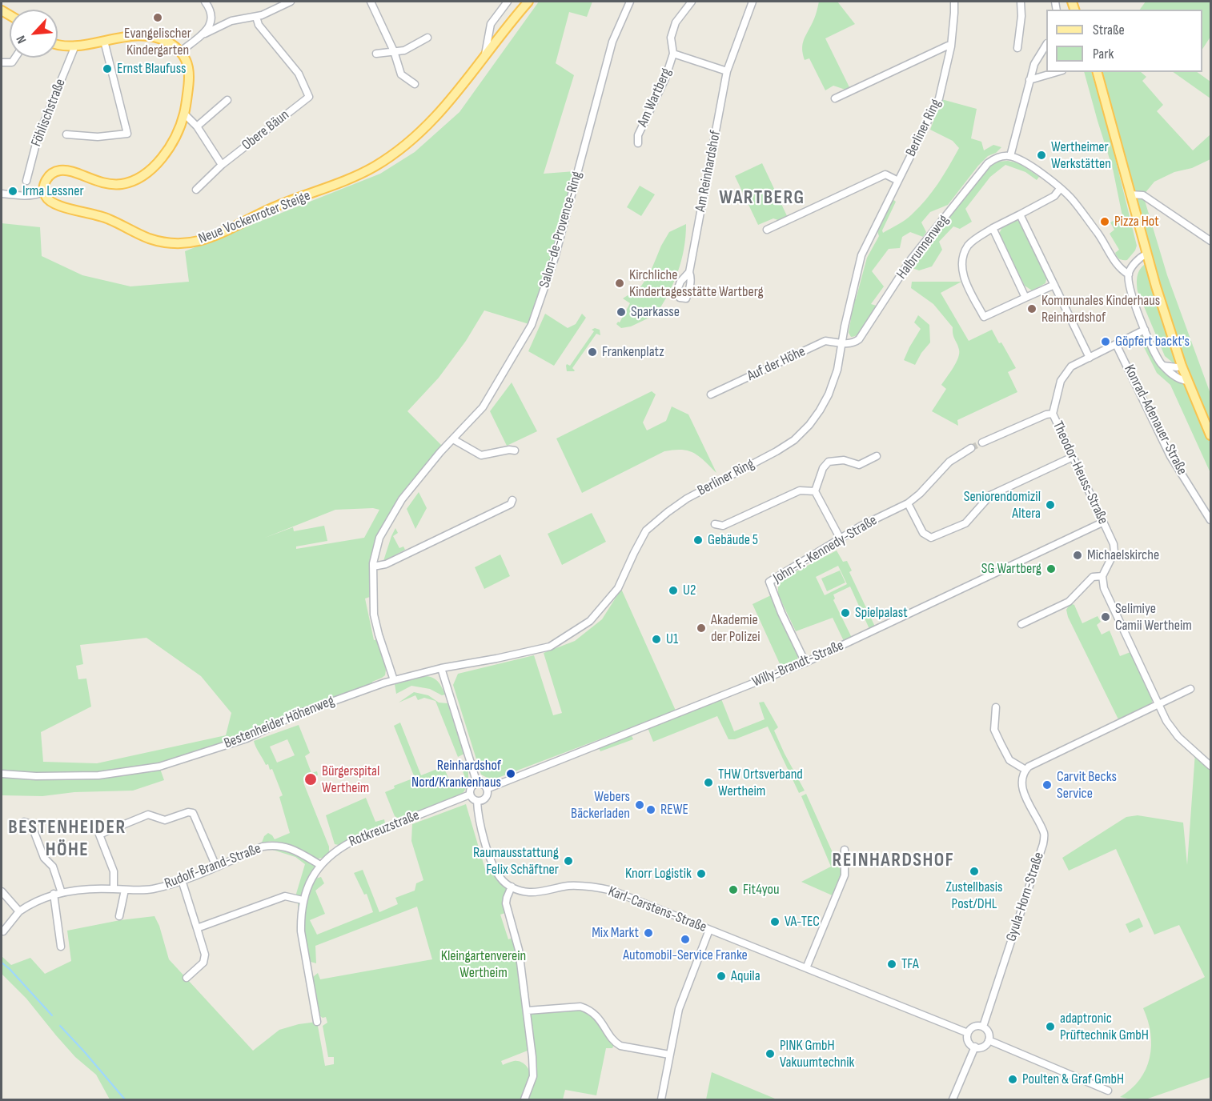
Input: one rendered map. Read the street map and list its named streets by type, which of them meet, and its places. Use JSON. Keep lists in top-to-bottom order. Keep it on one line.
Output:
{"streets":{"main road":["Neue Vockenroter Steige"],"street":["Am Wartberg","Föhlischstraße","Berliner Ring","Obere Bäun","Am Reinhardshof","Salon-de-Provence-Ring","Halbrunnenweg","Auf der Höhe","Konrad-Adenauer-Straße","Theodor-Heuss-Straße","John-F.-Kennedy-Straße","Willy-Brandt-Straße","Bestenheider Höhenweg","Rotkreuzstraße","Rudolf-Brand-Straße","Gyula-Horn-Straße","Karl-Carstens-Straße"]},"crossings":[["Berliner Ring","Halbrunnenweg"],["Berliner Ring","Auf der Höhe"],["Berliner Ring","Bestenheider Höhenweg"],["Salon-de-Provence-Ring","Bestenheider Höhenweg"],["Halbrunnenweg","Auf der Höhe"],["Konrad-Adenauer-Straße","Theodor-Heuss-Straße"],["Theodor-Heuss-Straße","Willy-Brandt-Straße"],["John-F.-Kennedy-Straße","Willy-Brandt-Straße"],["Willy-Brandt-Straße","Rotkreuzstraße"],["Rotkreuzstraße","Rudolf-Brand-Straße"],["Gyula-Horn-Straße","Karl-Carstens-Straße"]],"districts":["WARTBERG","BESTENHEIDER HÖHE","REINHARDSHOF"],"parks":["Kleingartenverein Wertheim"],"places":["Evangelischer Kindergarten","Ernst Blaufuss","Wertheimer Werkstätten","Irma Lessner","Pizza Hot","Kirchliche Kindertagesstätte Wartberg","Kommunales Kinderhaus Reinhardshof","Sparkasse","Göpfert backt's","Frankenplatz","Seniorendomizil Altera","Gebäude 5","Michaelskirche","SG Wartberg","U2","Spielpalast","Selimiye Camii Wertheim","Akademie der Polizei","U1","Reinhardshof Nord/Krankenhaus","Bürgerspital Wertheim","THW Ortsverband Wertheim","Carvit Becks Service","Webers Bäckerladen","REWE","Raumausstattung Felix Schäftner","Zustellbasis Post/DHL","Knorr Logistik","Fit4you","VA-TEC","Mix Markt","Automobil-Service Franke","TFA","Aquila","adaptronic Prüftechnik GmbH","PINK GmbH Vakuumtechnik","Poulten & Graf GmbH"],"legend":["Straße","Park"],"north":"bottom left"}
